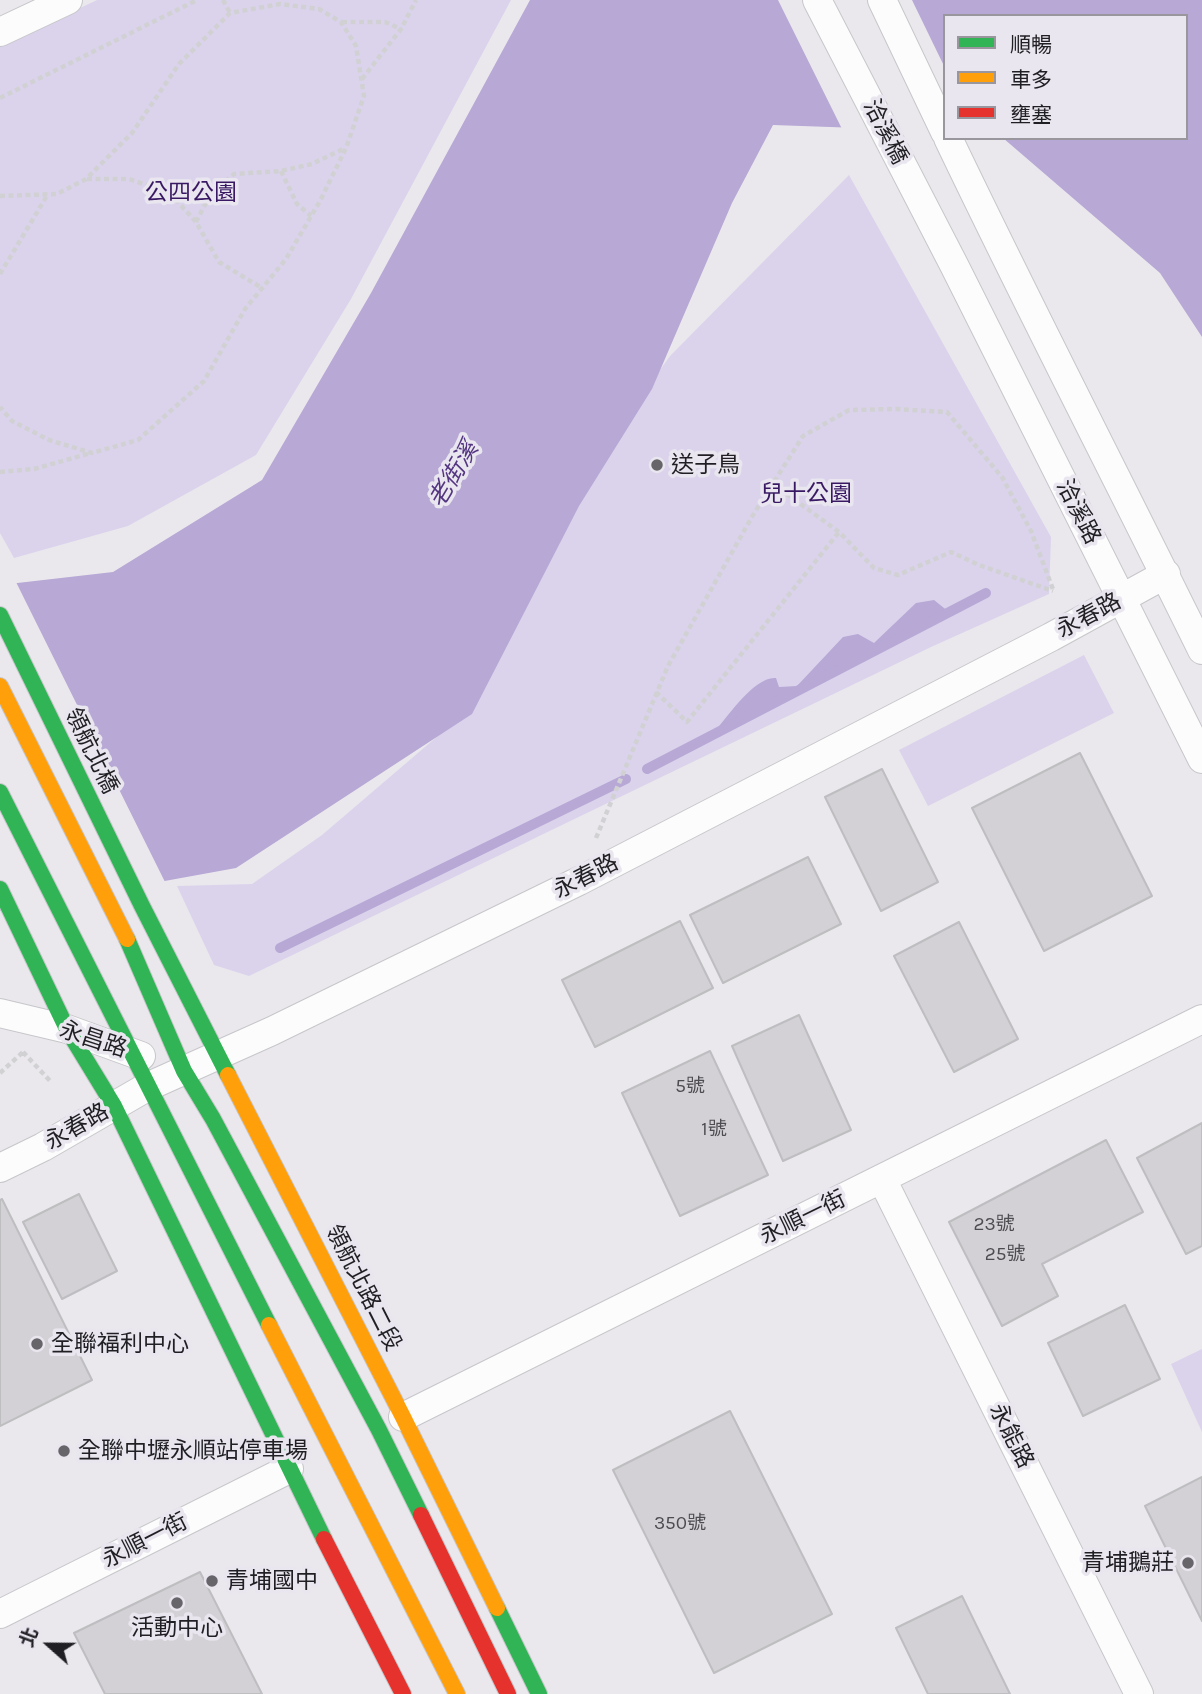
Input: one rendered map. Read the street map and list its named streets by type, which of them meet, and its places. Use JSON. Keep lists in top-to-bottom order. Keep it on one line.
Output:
{"streets":{"main road":["領航北橋","領航北路二段"],"street":["洽溪橋","洽溪路","永春路","永昌路","永順一街","永能路"]},"crossings":[["洽溪橋","洽溪路"],["洽溪路","永春路"],["永春路","永昌路"],["永春路","領航北路二段"],["領航北橋","領航北路二段"],["永順一街","領航北路二段"],["永順一街","永能路"]],"water":["老街溪"],"parks":["公四公園","兒十公園"],"places":["送子鳥","全聯福利中心","全聯中壢永順站停車場","青埔鵝莊","青埔國中","活動中心"],"house_numbers":["5號","1號","23號","25號","350號"],"legend":["順暢","車多","壅塞"],"north":"left"}
